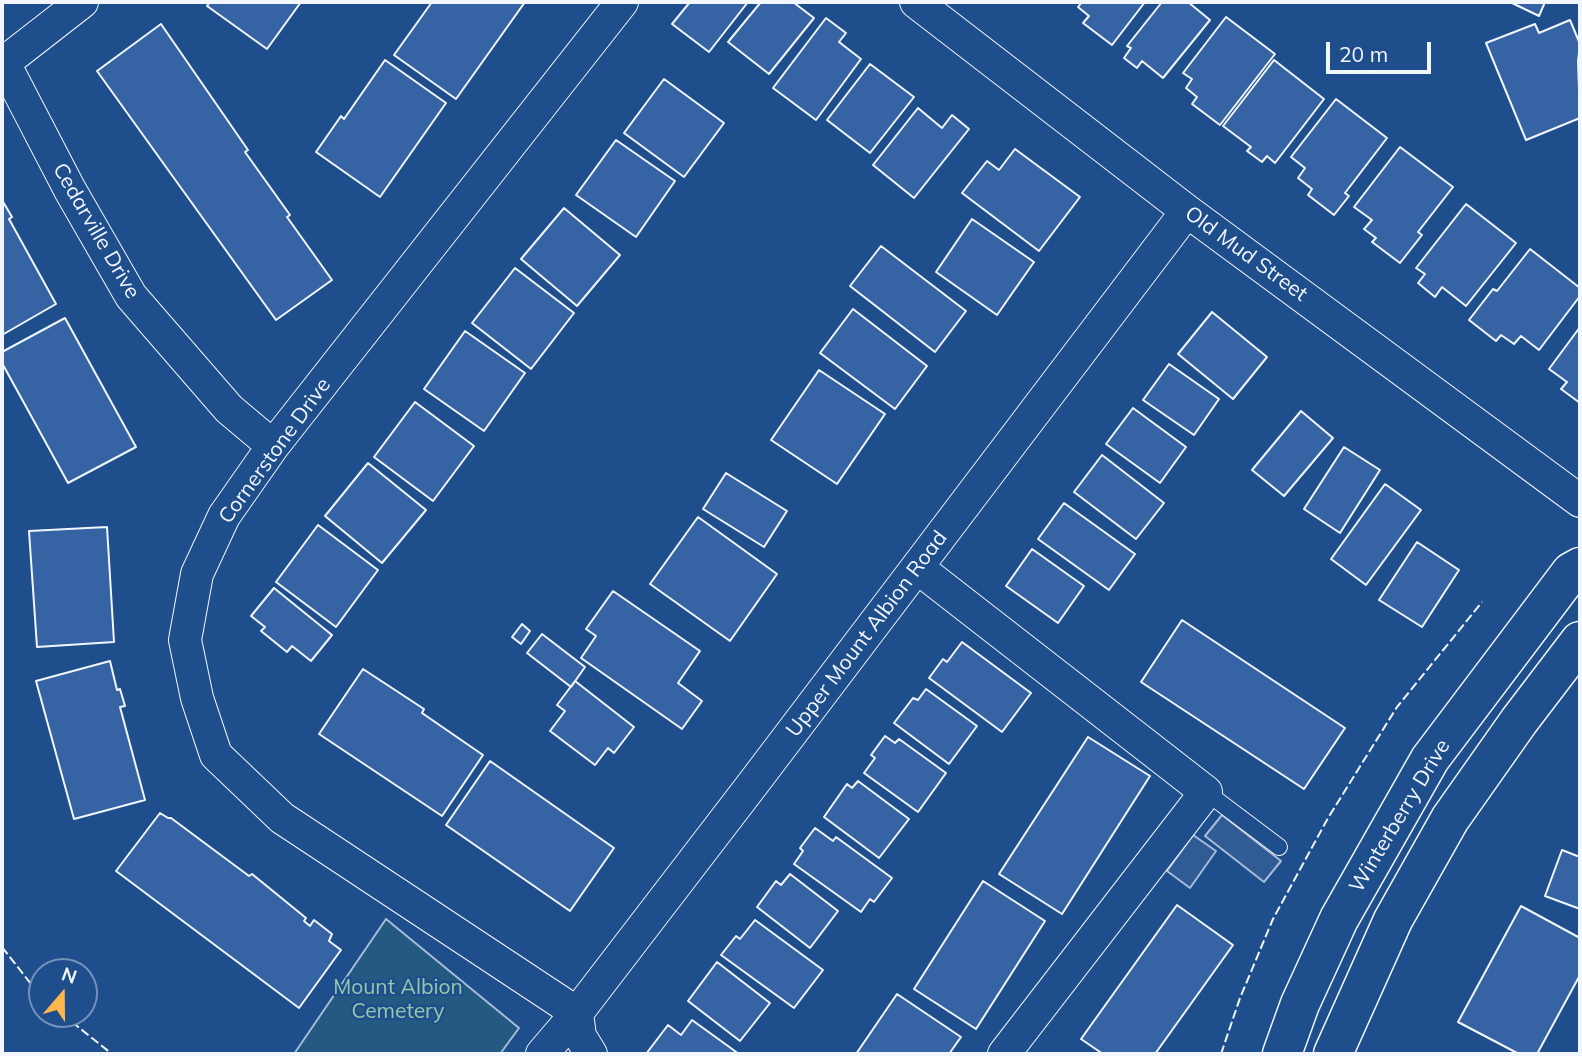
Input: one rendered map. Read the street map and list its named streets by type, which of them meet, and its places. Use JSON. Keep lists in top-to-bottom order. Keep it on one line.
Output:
{"streets":{"street":["Cedarville Drive","Old Mud Street","Cornerstone Drive","Upper Mount Albion Road","Winterberry Drive"]},"crossings":[["Cedarville Drive","Cornerstone Drive"],["Old Mud Street","Upper Mount Albion Road"],["Cornerstone Drive","Upper Mount Albion Road"]],"parks":["Mount Albion Cemetery"],"scale_bar":"20 m","north":"top"}
